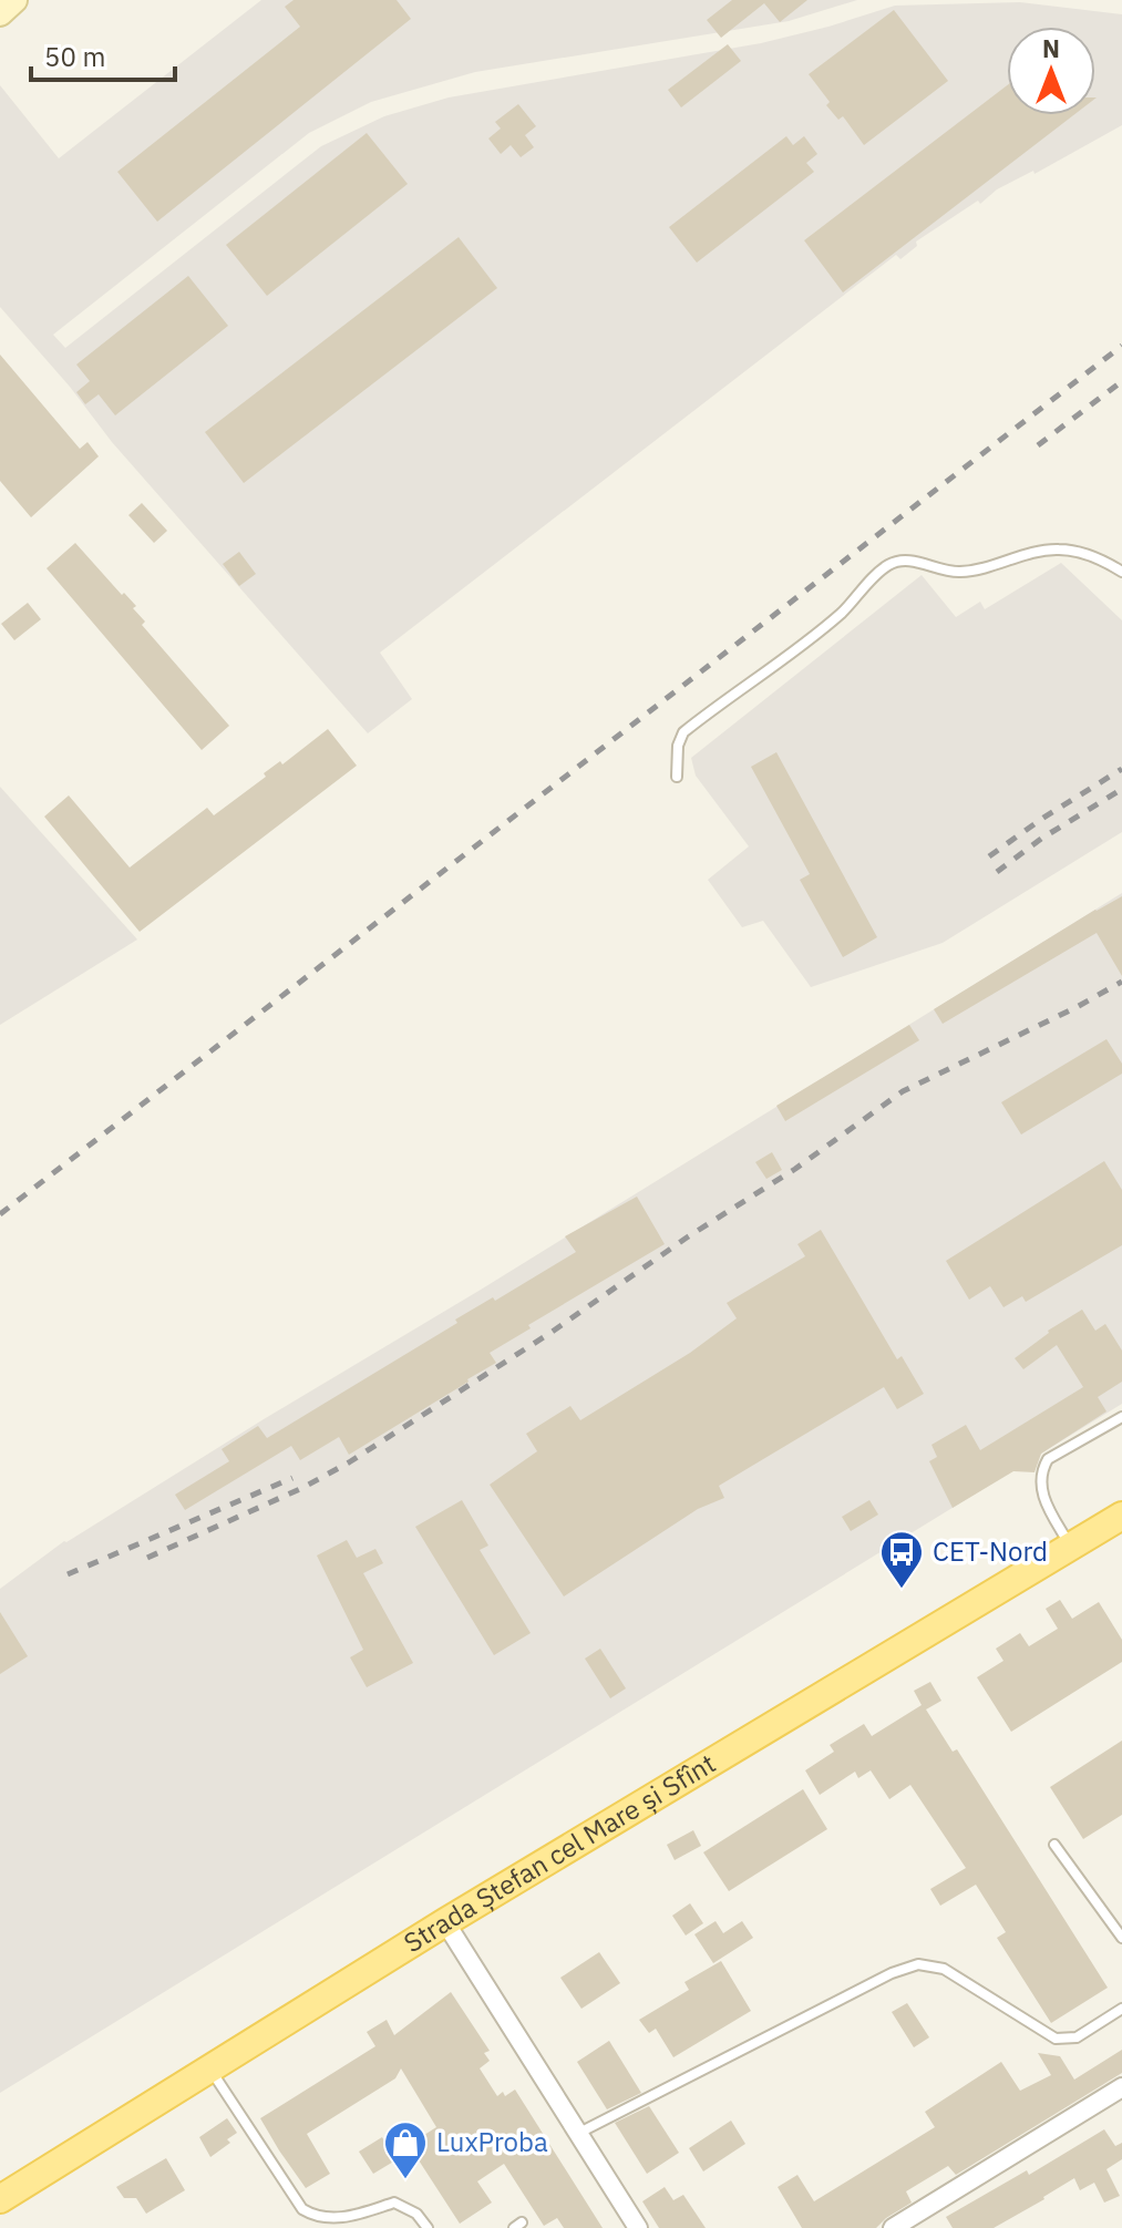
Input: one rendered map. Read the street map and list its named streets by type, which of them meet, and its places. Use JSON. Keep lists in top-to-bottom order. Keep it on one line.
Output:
{"streets":{"main road":["Strada Ștefan cel Mare și Sfînt"]},"places":{"bus stop":["CET-Nord"],"shop":["LuxProba"]},"scale_bar":"50 m","north":"top"}
